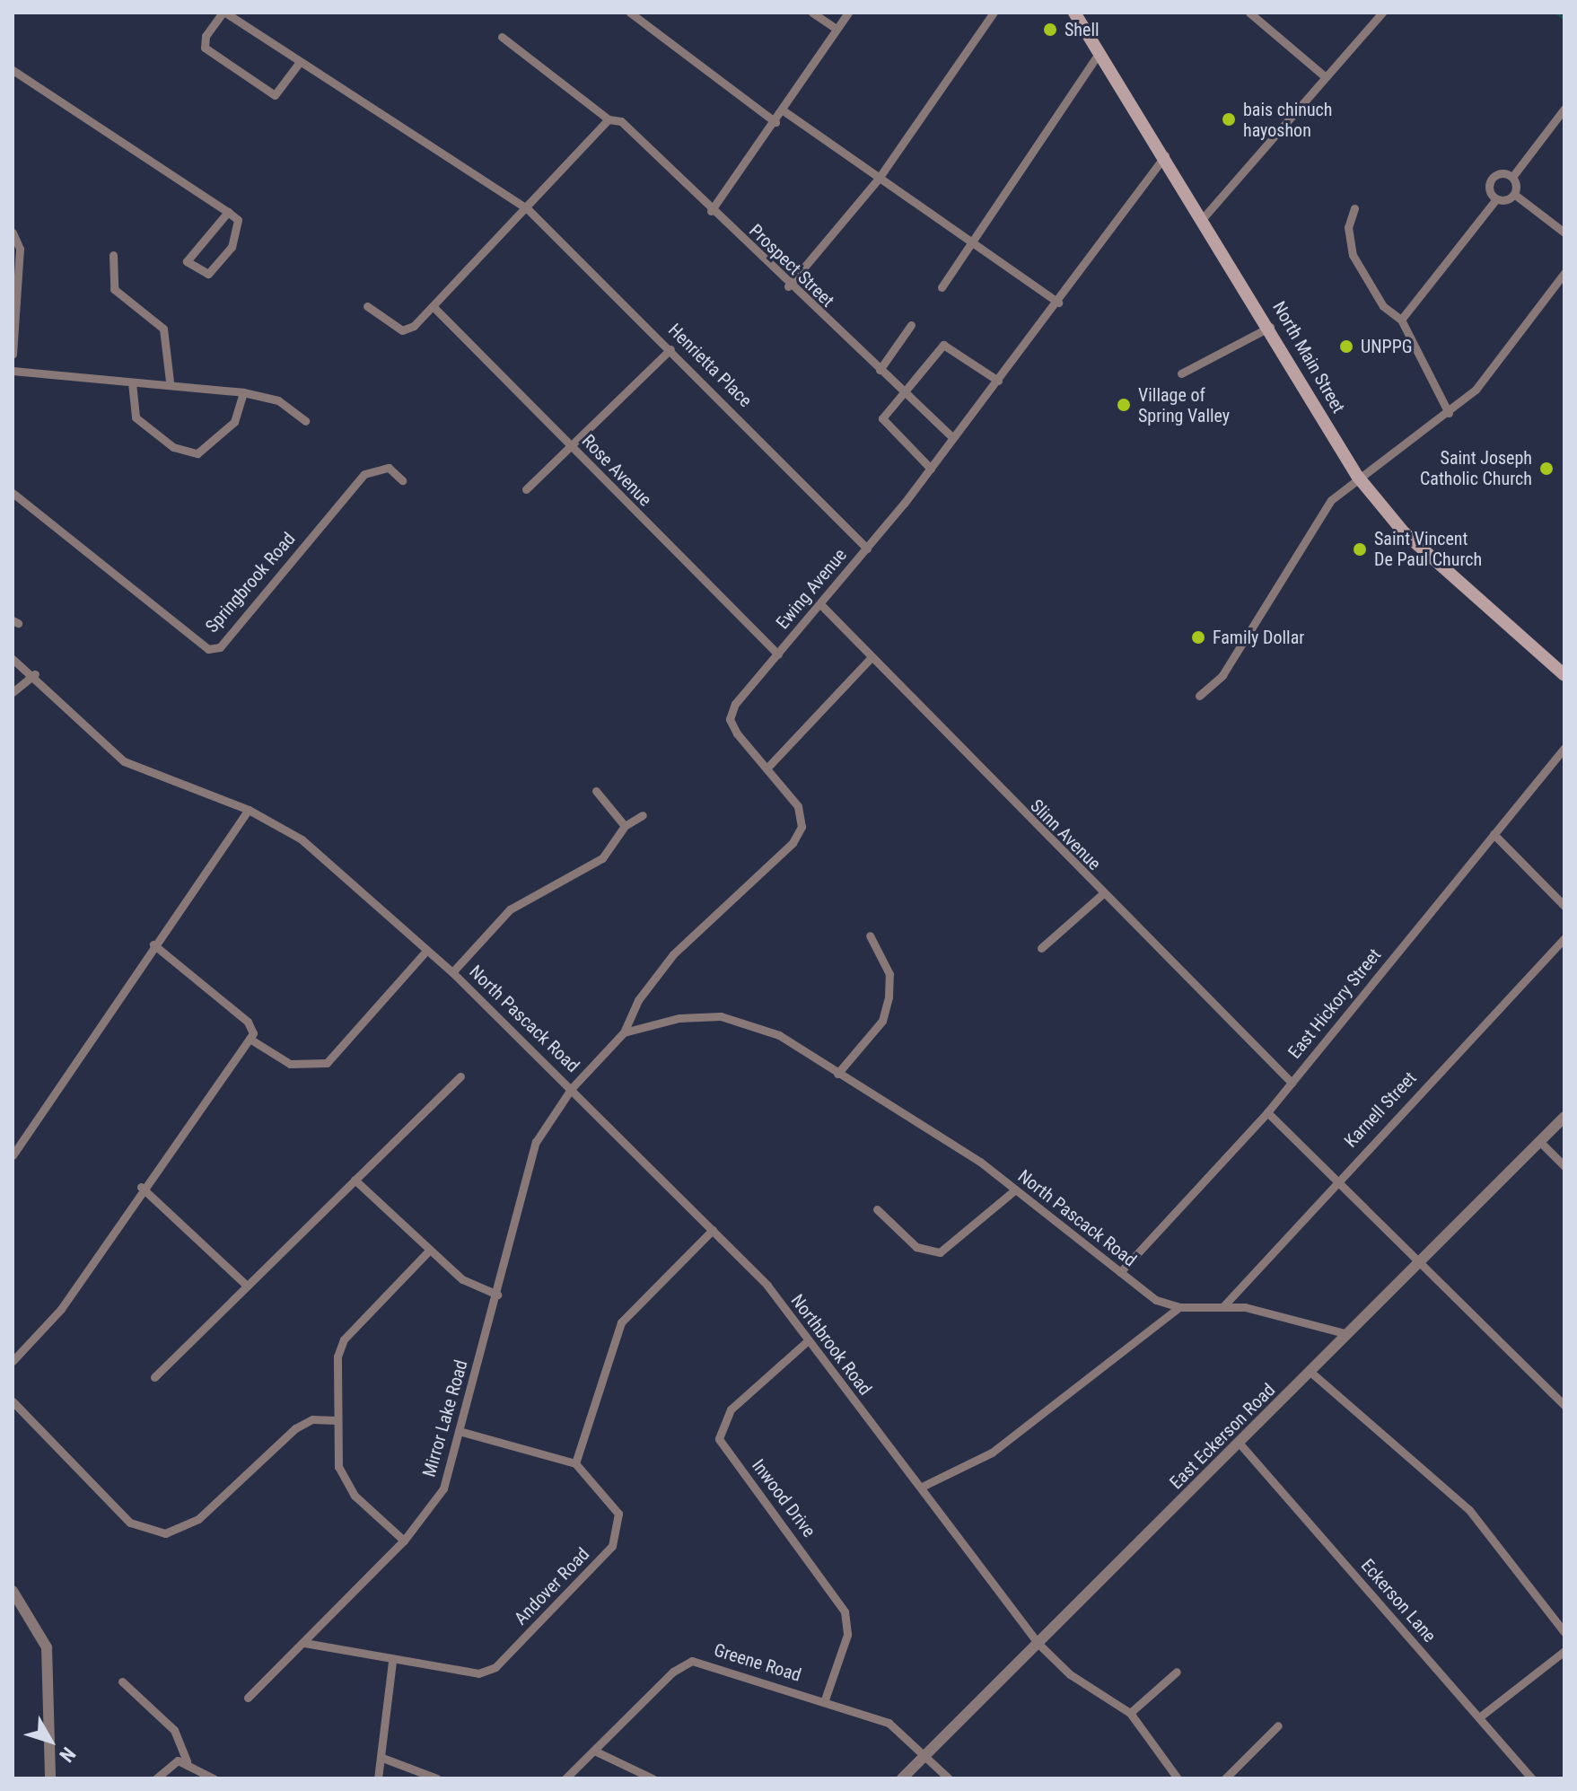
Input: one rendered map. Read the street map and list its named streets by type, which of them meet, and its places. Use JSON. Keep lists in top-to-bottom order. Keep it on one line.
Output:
{"streets":{"main road":["North Main Street"],"street":["Prospect Street","Henrietta Place","Rose Avenue","Springbrook Road","Ewing Avenue","Slinn Avenue","East Hickory Street","North Pascack Road","Karnell Street","Northbrook Road","Mirror Lake Road","East Eckerson Road","Inwood Drive","Andover Road","Eckerson Lane","Greene Road"]},"crossings":[["Prospect Street","Ewing Avenue"],["North Main Street","Ewing Avenue"],["Henrietta Place","Ewing Avenue"],["Rose Avenue","Ewing Avenue"],["Ewing Avenue","Slinn Avenue"],["Ewing Avenue","North Pascack Road"],["Slinn Avenue","East Hickory Street"],["East Hickory Street","North Pascack Road"],["North Pascack Road","Karnell Street"],["North Pascack Road","Northbrook Road"],["North Pascack Road","Mirror Lake Road"],["North Pascack Road","East Eckerson Road"],["Northbrook Road","Mirror Lake Road"],["Northbrook Road","East Eckerson Road"],["Northbrook Road","Inwood Drive"],["Mirror Lake Road","Andover Road"],["East Eckerson Road","Eckerson Lane"],["East Eckerson Road","Greene Road"],["Inwood Drive","Greene Road"]],"places":["Shell","bais chinuch hayoshon","UNPPG","Village of Spring Valley","Saint Joseph Catholic Church","Saint Vincent De Paul Church","Family Dollar"],"north":"bottom right"}
